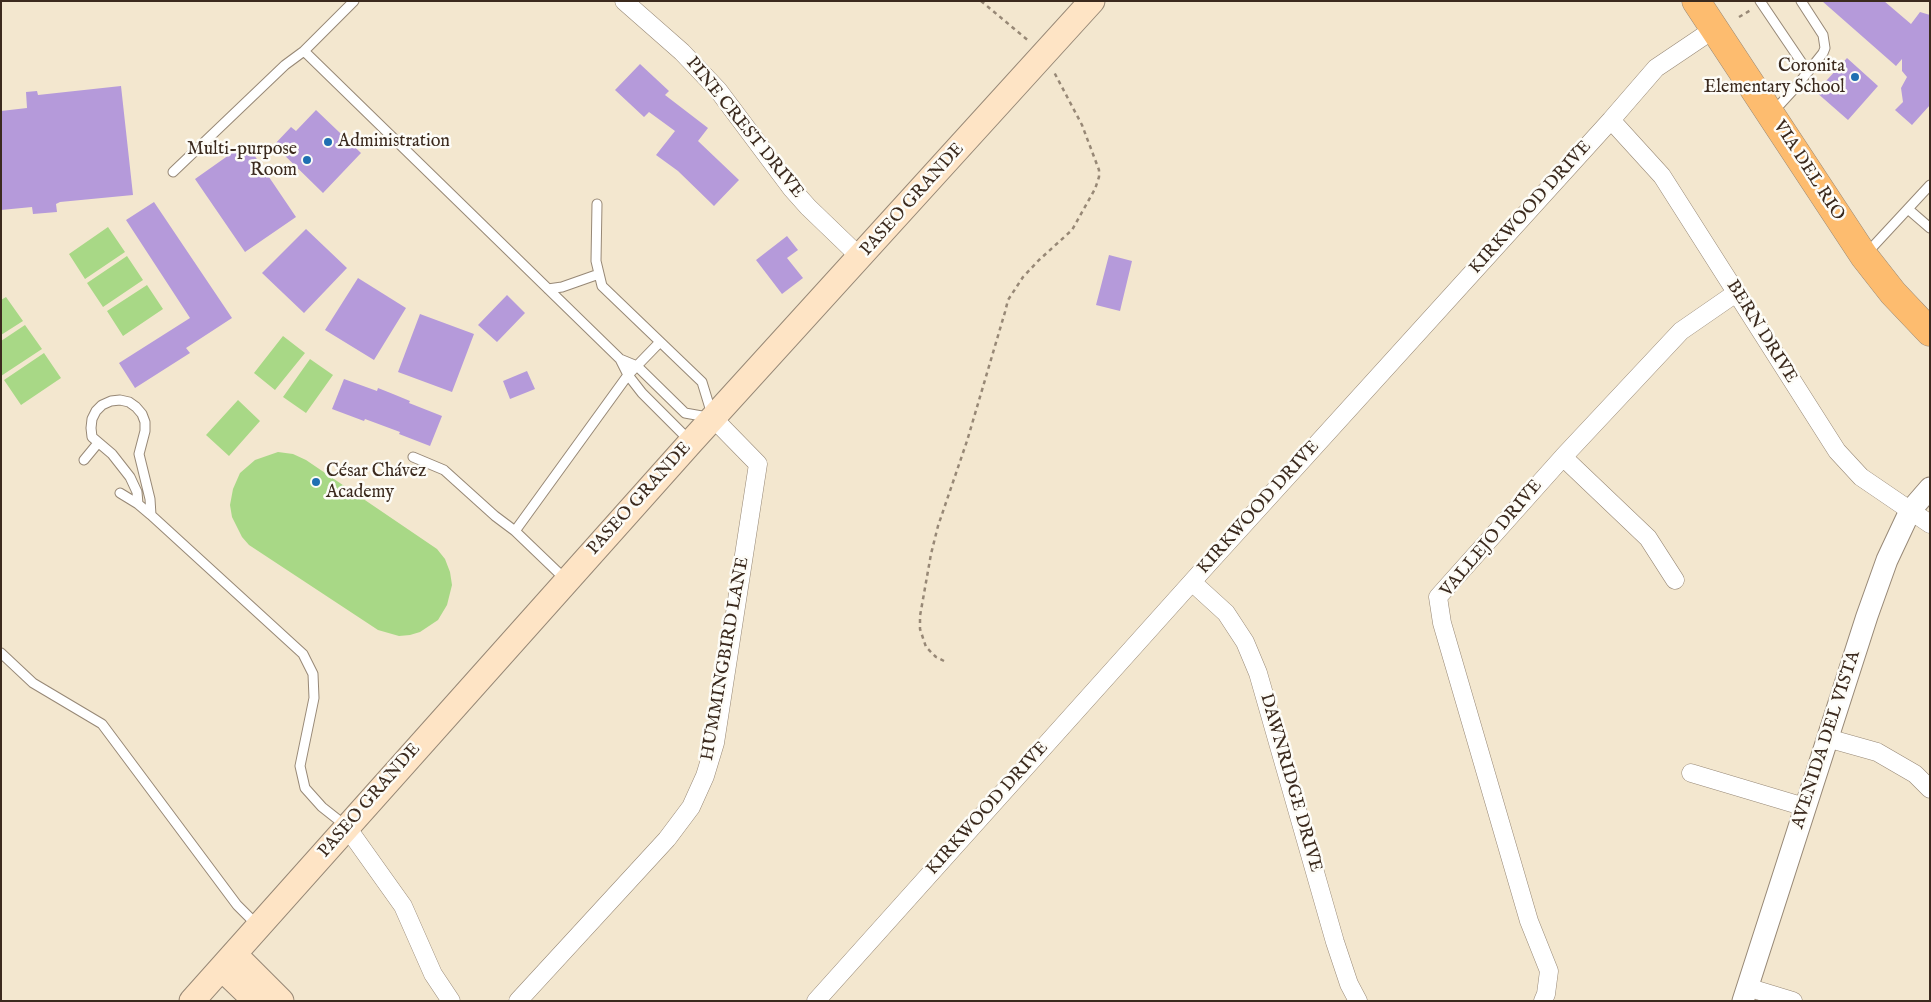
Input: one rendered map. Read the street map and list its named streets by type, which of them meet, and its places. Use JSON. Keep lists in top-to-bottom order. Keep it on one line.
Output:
{"streets":{"main road":["VIA DEL RIO","PASEO GRANDE"],"street":["PINE CREST DRIVE","KIRKWOOD DRIVE","BERN DRIVE","VALLEJO DRIVE","HUMMINGBIRD LANE","AVENIDA DEL VISTA","DAWNRIDGE DRIVE"]},"crossings":[["PINE CREST DRIVE","PASEO GRANDE"],["VIA DEL RIO","KIRKWOOD DRIVE"],["PASEO GRANDE","HUMMINGBIRD LANE"],["KIRKWOOD DRIVE","BERN DRIVE"],["KIRKWOOD DRIVE","DAWNRIDGE DRIVE"],["BERN DRIVE","VALLEJO DRIVE"],["BERN DRIVE","AVENIDA DEL VISTA"]],"places":["Coronita Elementary School","Administration","Multi-purpose Room","César Chávez Academy"]}
